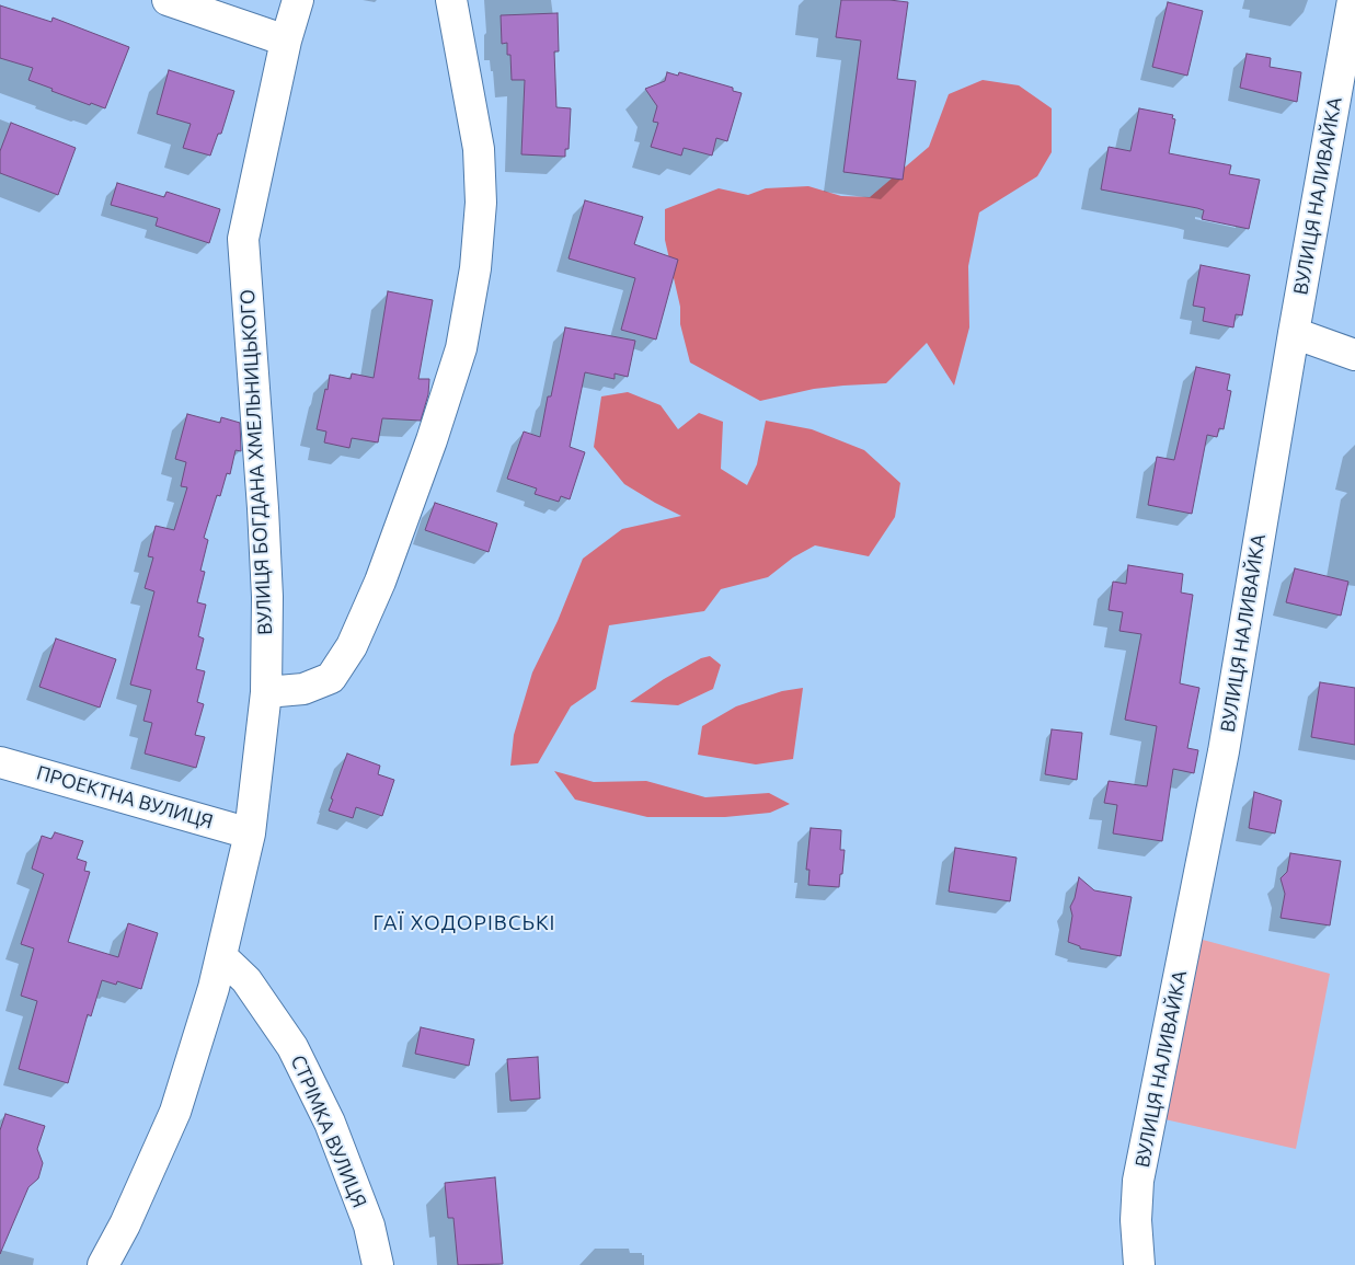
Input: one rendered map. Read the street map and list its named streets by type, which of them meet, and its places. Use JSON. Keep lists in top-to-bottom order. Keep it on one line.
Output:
{"streets":{"street":["ВУЛИЦЯ НАЛИВАЙКА","ВУЛИЦЯ БОГДАНА ХМЕЛЬНИЦЬКОГО","ПРОЕКТНА ВУЛИЦЯ","СТРІМКА ВУЛИЦЯ"]},"crossings":[["ВУЛИЦЯ БОГДАНА ХМЕЛЬНИЦЬКОГО","ПРОЕКТНА ВУЛИЦЯ"],["ВУЛИЦЯ БОГДАНА ХМЕЛЬНИЦЬКОГО","СТРІМКА ВУЛИЦЯ"]],"districts":["ГАЇ ХОДОРІВСЬКІ"]}
